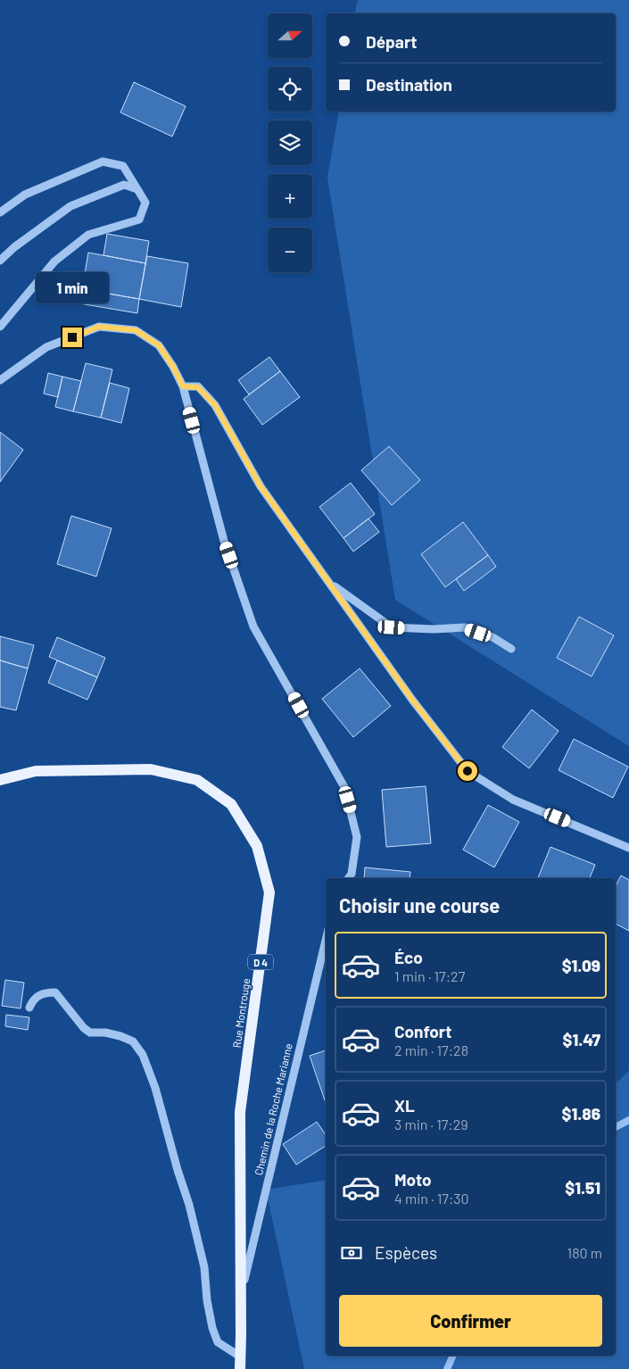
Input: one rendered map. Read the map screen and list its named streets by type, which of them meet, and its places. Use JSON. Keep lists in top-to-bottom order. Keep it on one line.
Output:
{"streets":{"main road":["D 4","Rue Montrouge"],"street":["Chemin de la Roche Marianne"]},"crossings":[["Rue Montrouge","Chemin de la Roche Marianne"]],"north":"right","page":{"map_buttons":["+","−"],"banner":["Départ","Destination"],"bubble":"1 min","heading":"Choisir une course","list":[{"name":"Éco","note":"1 min · 17:27","value":"$1.09"},{"name":"Confort","note":"2 min · 17:28","value":"$1.47"},{"name":"XL","note":"3 min · 17:29","value":"$1.86"},{"name":"Moto","note":"4 min · 17:30","value":"$1.51"}],"pay":["Espèces","180 m"],"buttons":"Confirmer"}}
